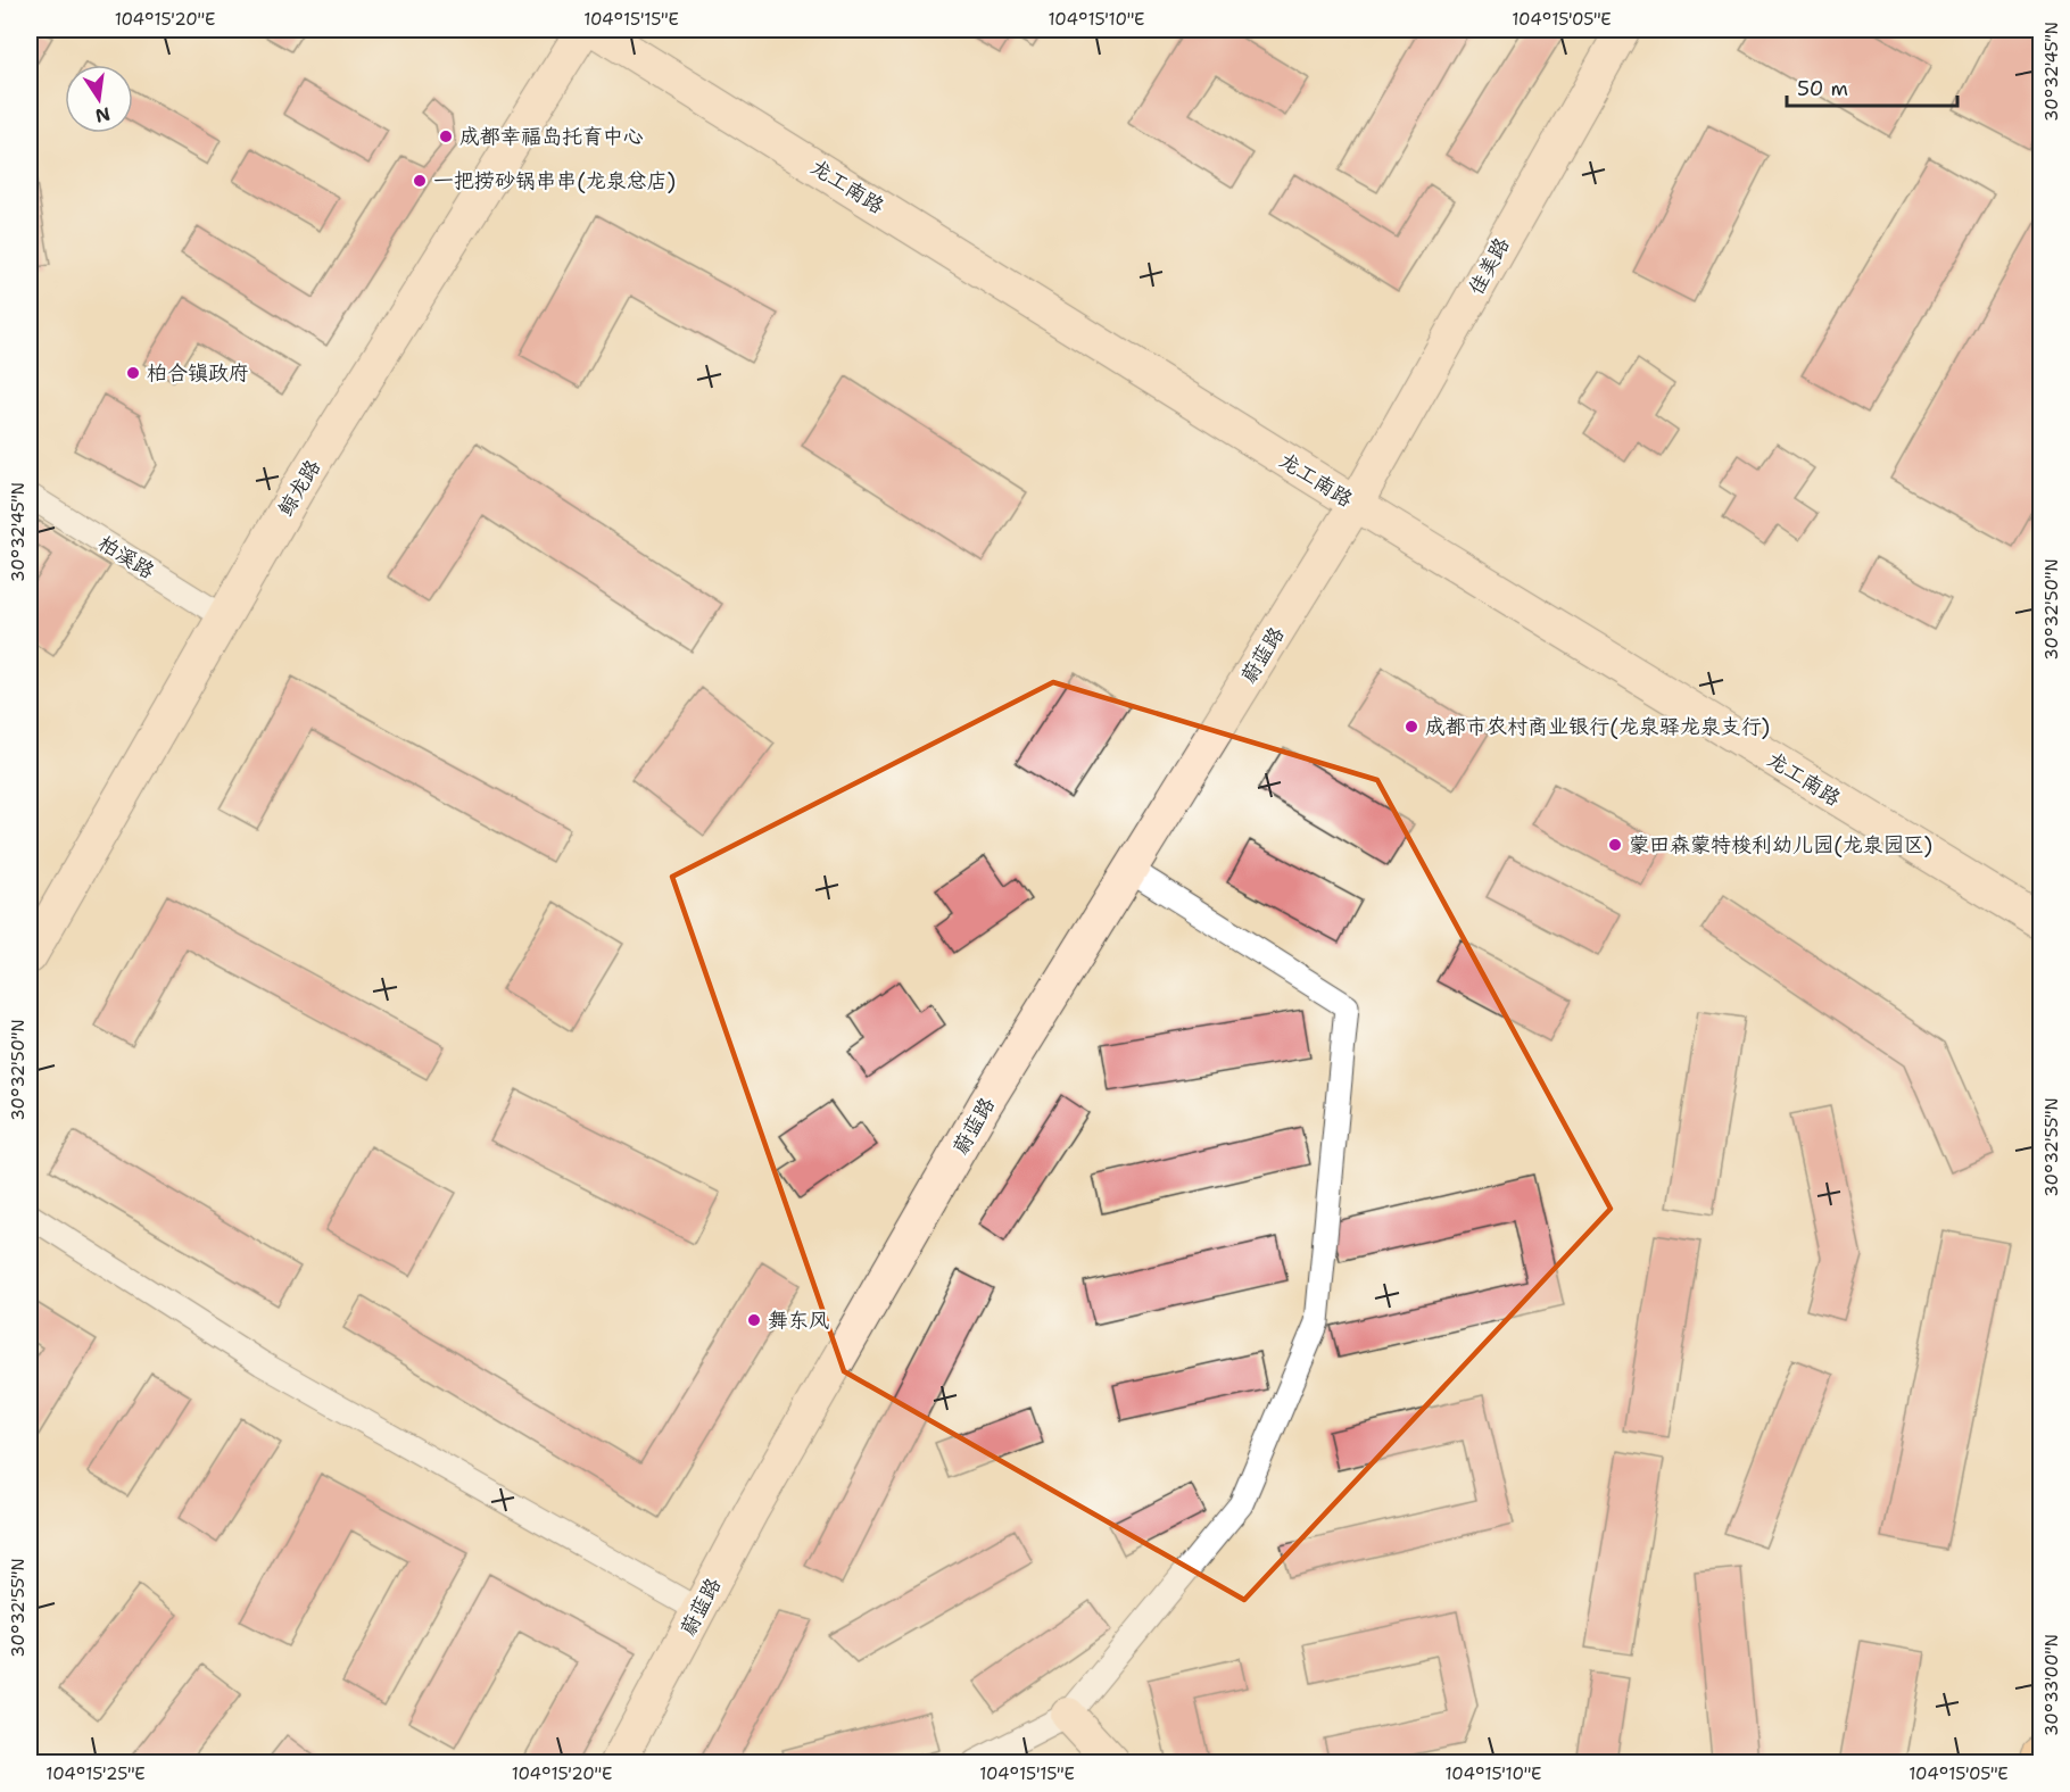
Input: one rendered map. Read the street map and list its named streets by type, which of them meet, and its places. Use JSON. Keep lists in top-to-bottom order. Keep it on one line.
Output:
{"streets":{"street":["龙工南路","佳美路","鲸龙路","柏溪路","蔚蓝路"]},"crossings":[["龙工南路","佳美路"],["龙工南路","蔚蓝路"],["佳美路","蔚蓝路"],["鲸龙路","柏溪路"]],"places":["成都幸福岛托育中心","一把捞砂锅串串(龙泉总店)","柏合镇政府","成都市农村商业银行(龙泉驿龙泉支行)","蒙田森蒙特梭利幼儿园(龙泉园区)","舞东风"],"scale_bar":"50 m","north":"bottom","coordinates":["104°15'20\"E","104°15'15\"E","104°15'10\"E","104°15'05\"E","30°32'45\"N","30°32'50\"N","30°32'55\"N","30°33'00\"N","104°15'25\"E"]}
